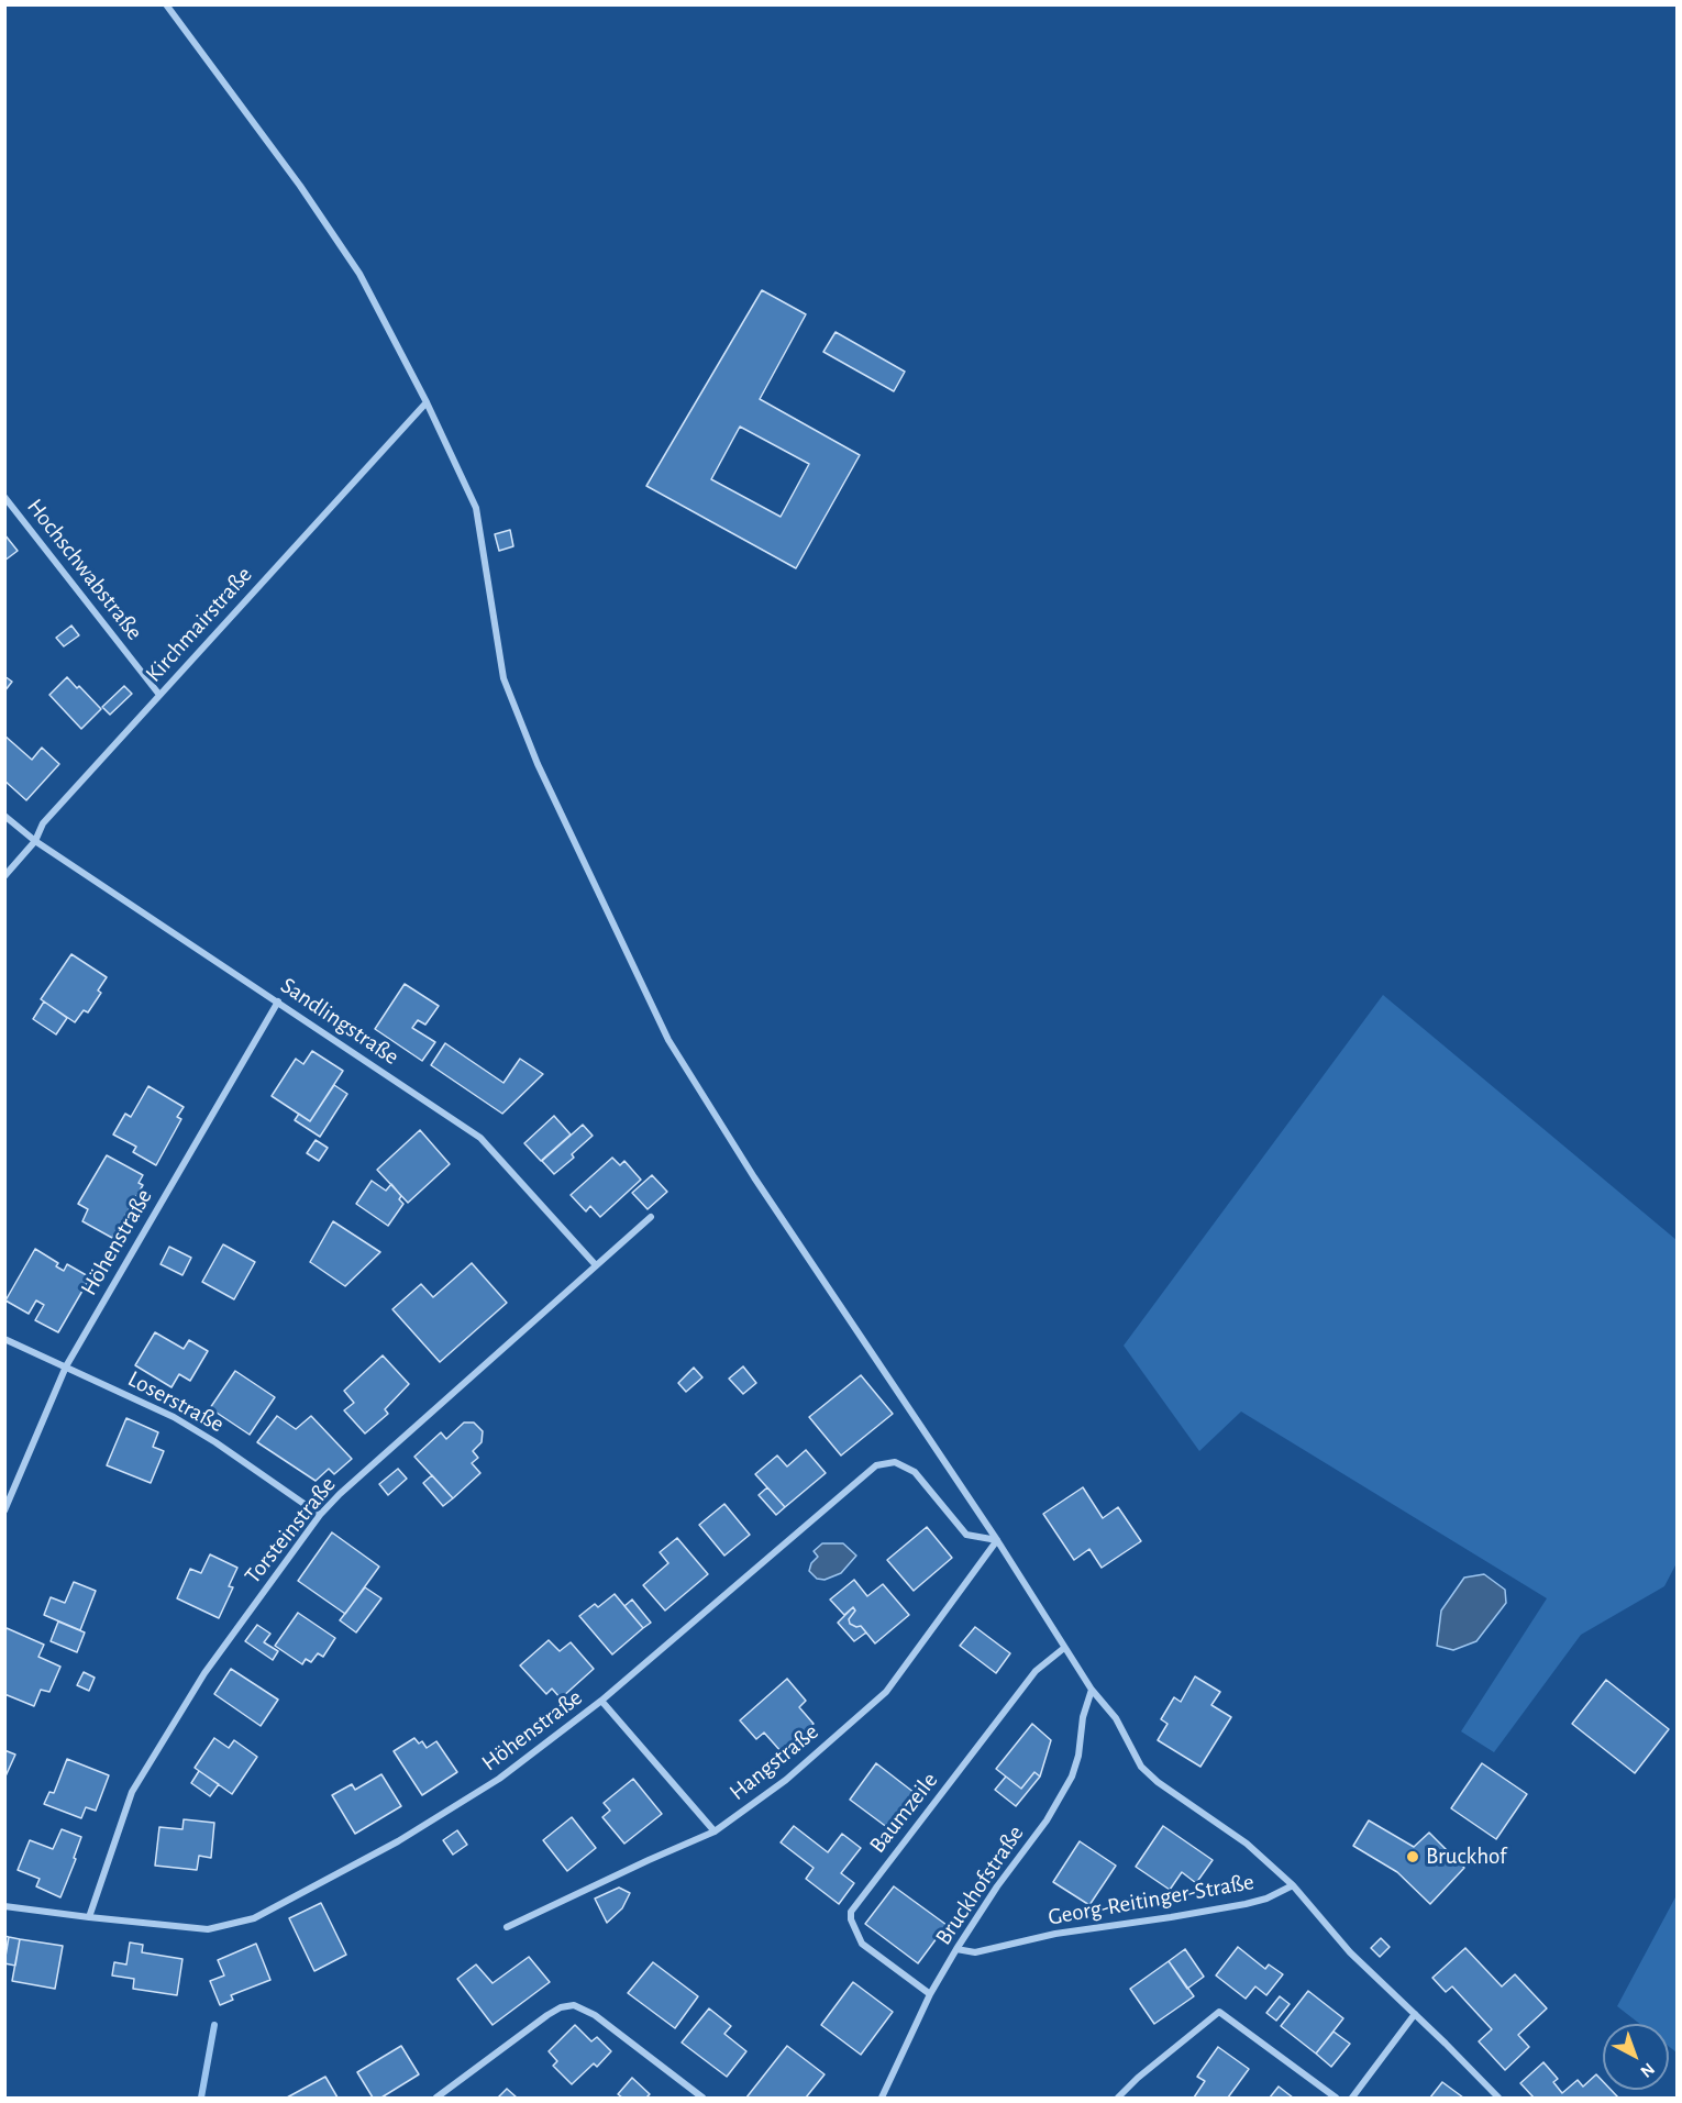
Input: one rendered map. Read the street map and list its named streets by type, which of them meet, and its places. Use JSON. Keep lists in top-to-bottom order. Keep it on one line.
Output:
{"streets":{"street":["Hochschwabstraße","Kirchmairstraße","Sandlingstraße","Höhenstraße","Loserstraße","Torsteinstraße","Hangstraße","Baumzeile","Bruckhofstraße","Georg-Reitinger-Straße"]},"crossings":[["Hochschwabstraße","Kirchmairstraße"],["Kirchmairstraße","Sandlingstraße"],["Sandlingstraße","Höhenstraße"],["Sandlingstraße","Torsteinstraße"],["Höhenstraße","Loserstraße"],["Höhenstraße","Torsteinstraße"],["Höhenstraße","Hangstraße"],["Loserstraße","Torsteinstraße"],["Baumzeile","Bruckhofstraße"],["Bruckhofstraße","Georg-Reitinger-Straße"]],"places":["Bruckhof"],"north":"bottom right"}
